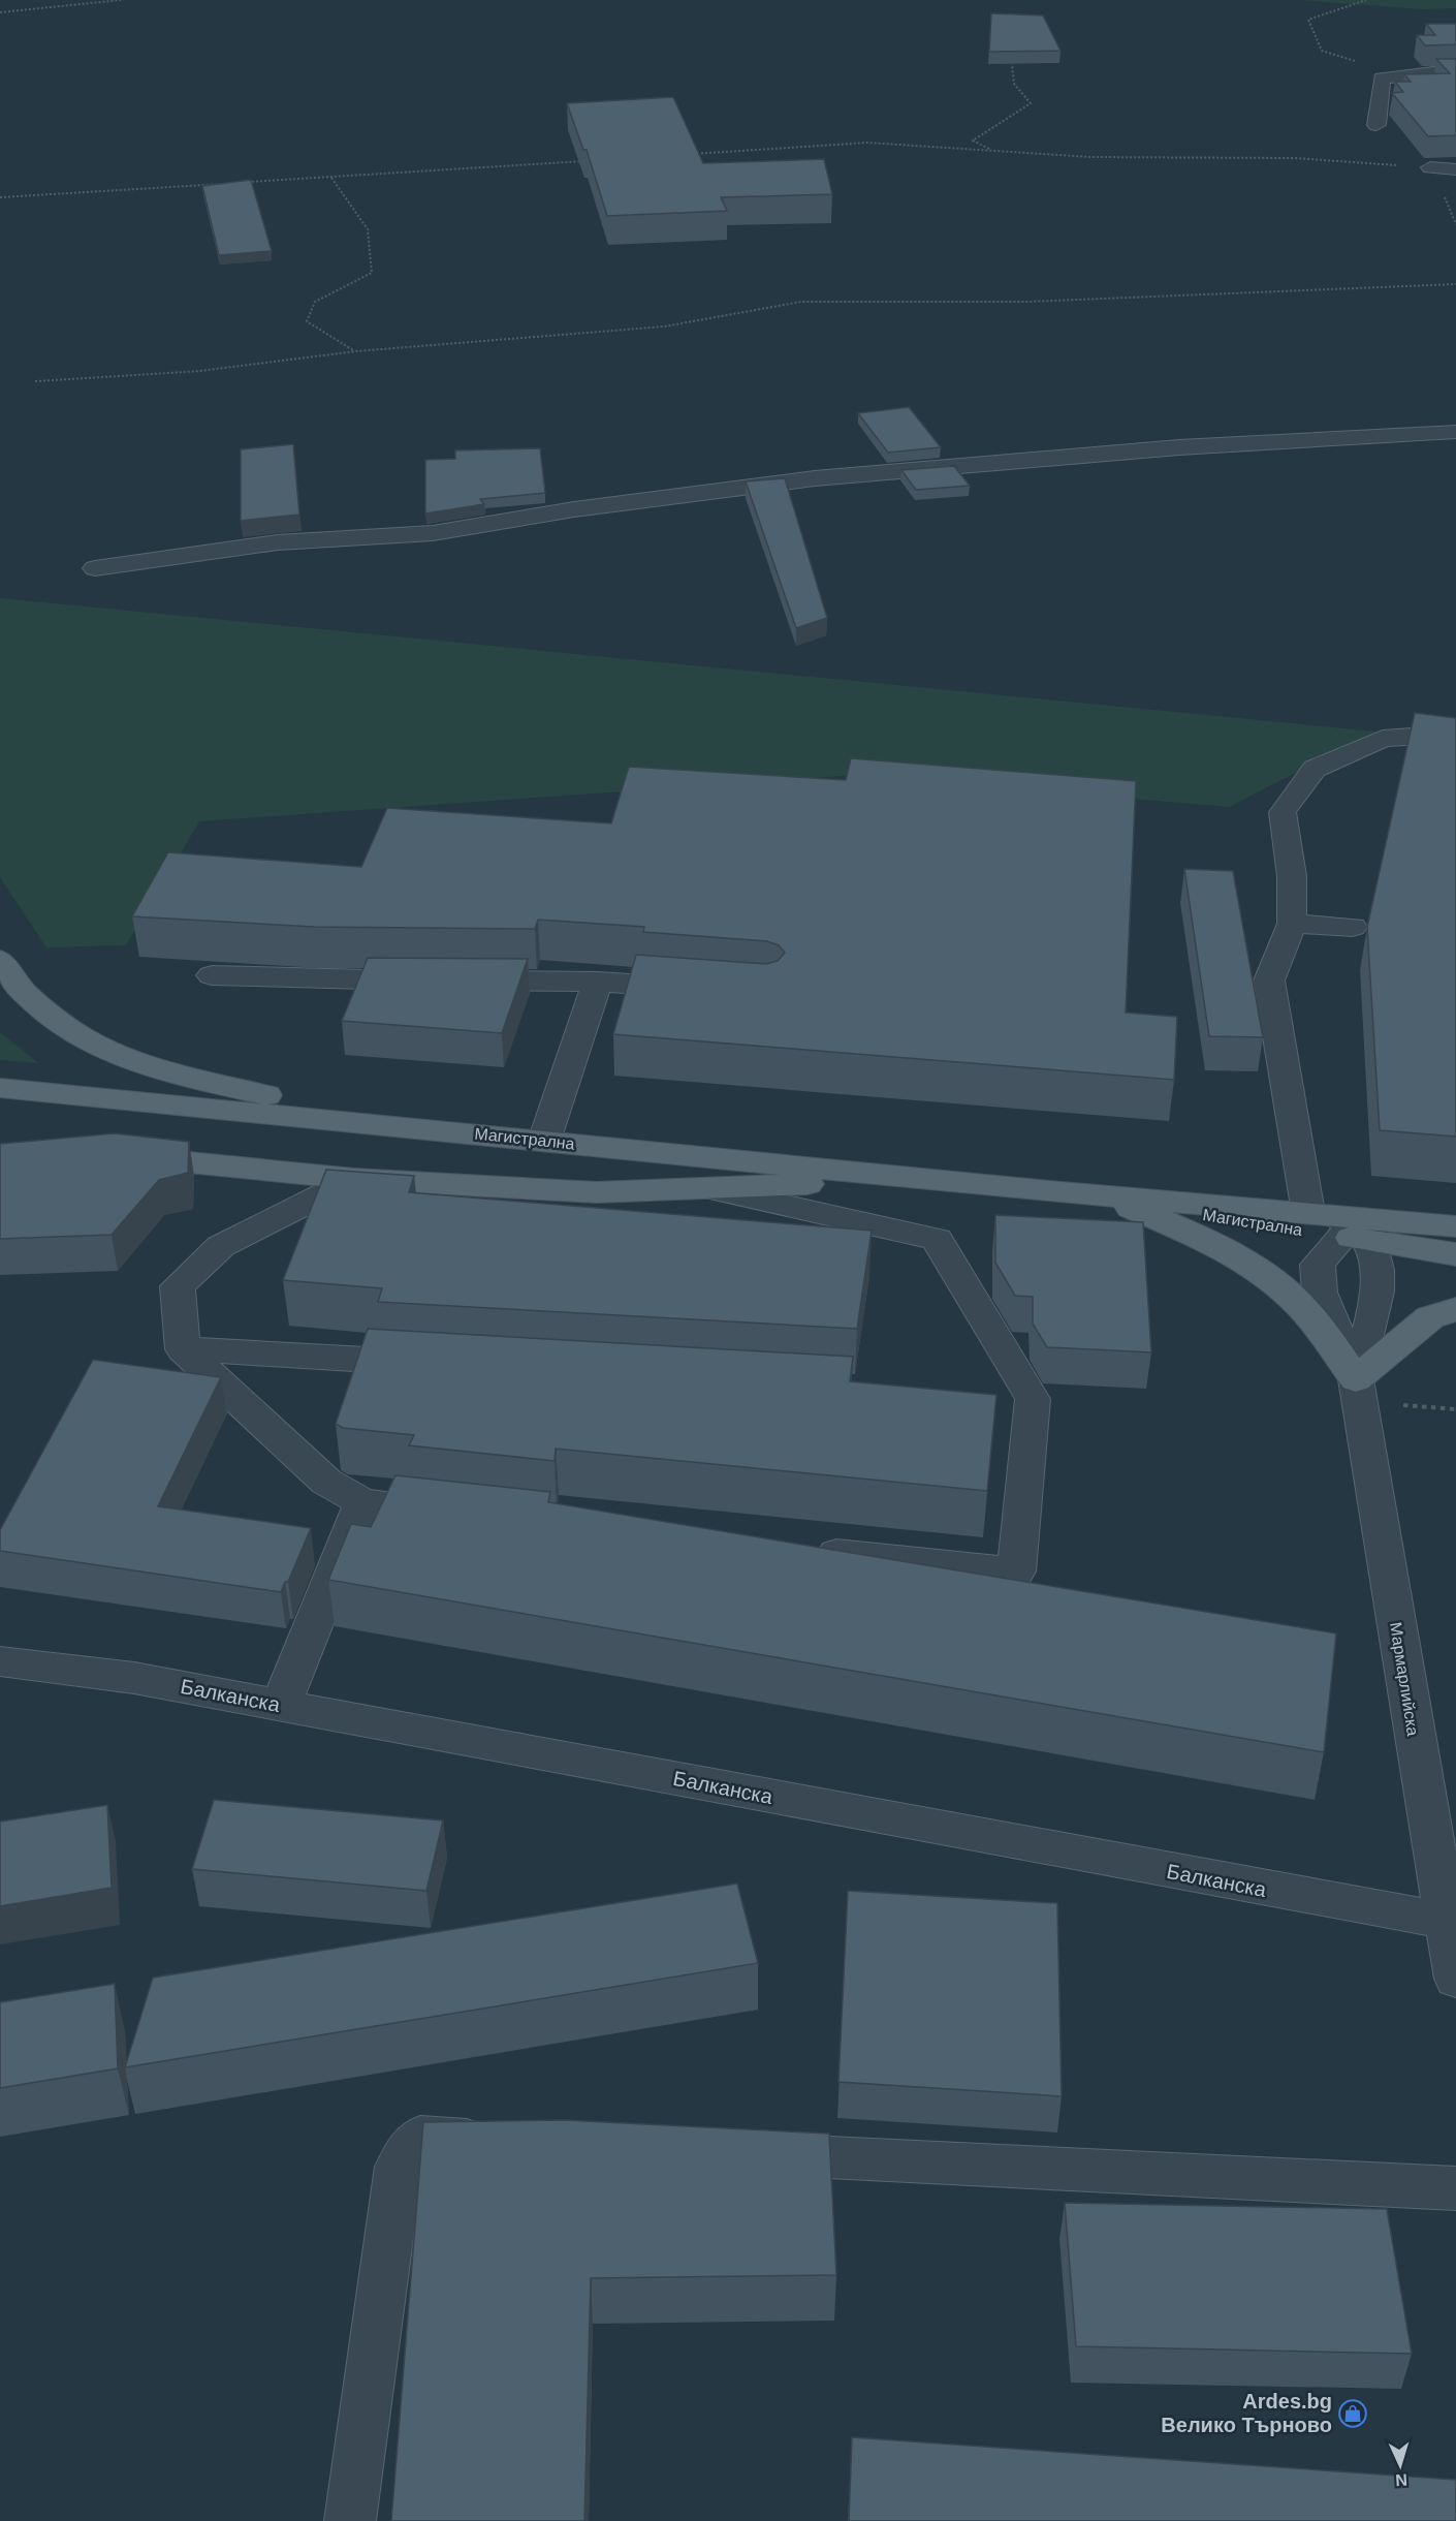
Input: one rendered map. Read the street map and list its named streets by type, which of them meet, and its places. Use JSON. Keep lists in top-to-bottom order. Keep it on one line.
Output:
{"streets":{"main road":["Магистрална"],"street":["Мармарлийска","Балканска"]},"crossings":[["Магистрална","Мармарлийска"],["Мармарлийска","Балканска"]],"places":{"shop":["Ardes.bg Велико Търново"]},"north":"bottom"}
